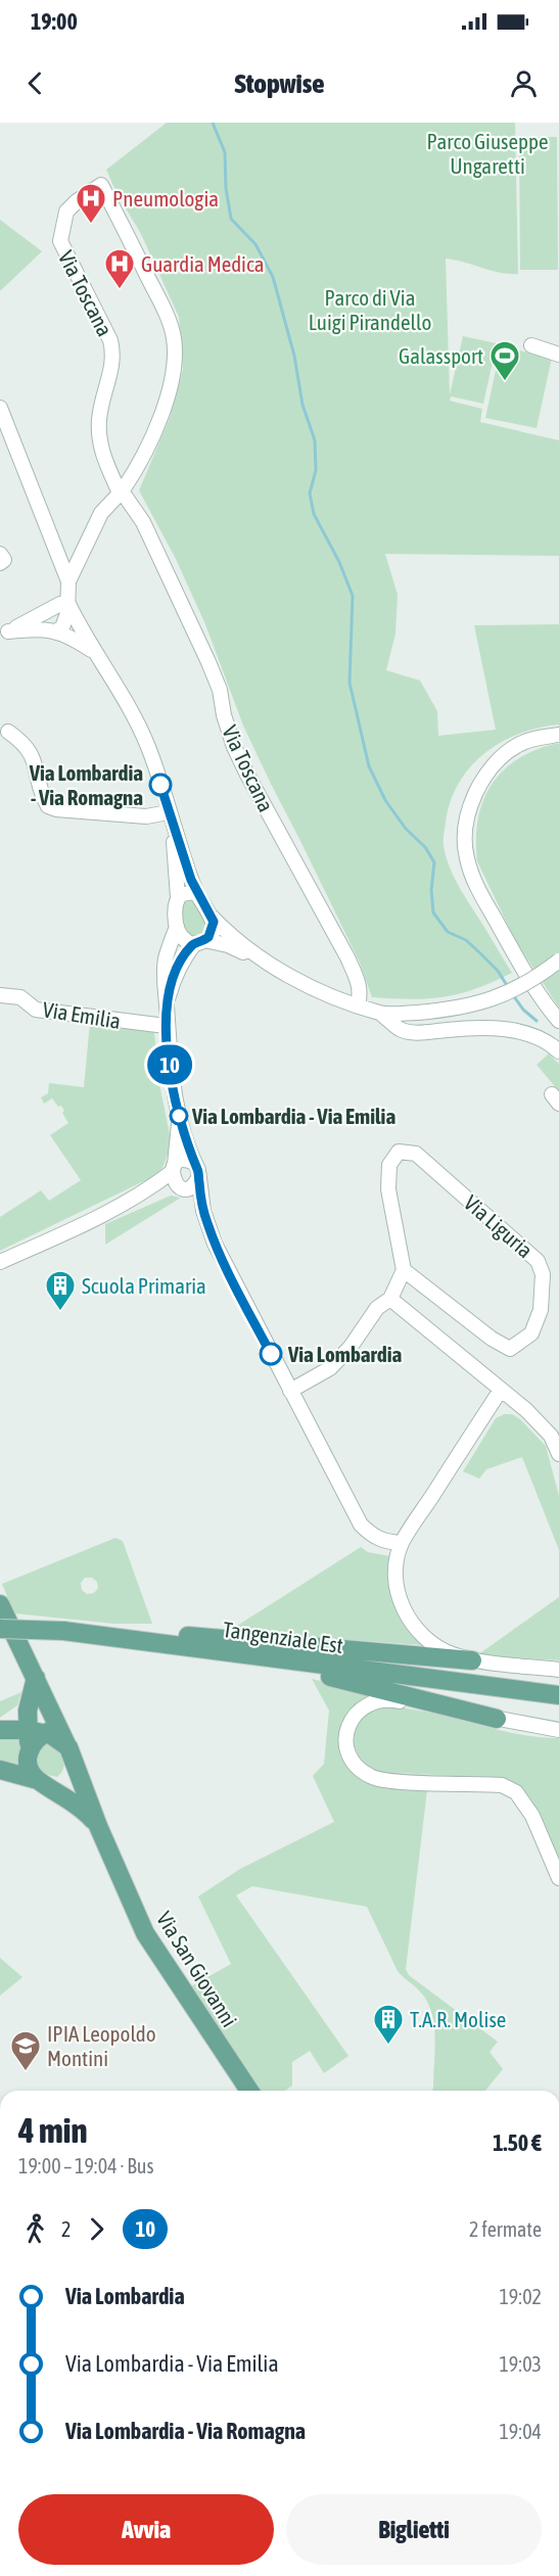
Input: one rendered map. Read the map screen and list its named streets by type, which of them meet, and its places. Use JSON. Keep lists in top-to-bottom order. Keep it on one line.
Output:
{"streets":{"main road":["Tangenziale Est","Via San Giovanni"],"street":["Via Toscana","Via Emilia","Via Liguria"]},"parks":["Parco Giuseppe Ungaretti","Parco di Via Luigi Pirandello"],"places":{"hospital":["Pneumologia","Guardia Medica"],"sports":["Galassport"],"other":["Via Lombardia - Via Romagna","Via Lombardia - Via Emilia","Via Lombardia"],"building":["Scuola Primaria","T.A.R. Molise"],"school or university":["IPIA Leopoldo Montini"]},"lines":["bus line 10"],"page":{"status":"19:00","header":"Stopwise","on_map":"10","heading":["4 min","19:00 – 19:04 · Bus","1.50 €"],"legs":["2","10","2 fermate"],"list":[{"name":"Via Lombardia","value":"19:02"},{"name":"Via Lombardia - Via Emilia","value":"19:03"},{"name":"Via Lombardia - Via Romagna","value":"19:04"}],"buttons":["Avvia","Biglietti"]}}
